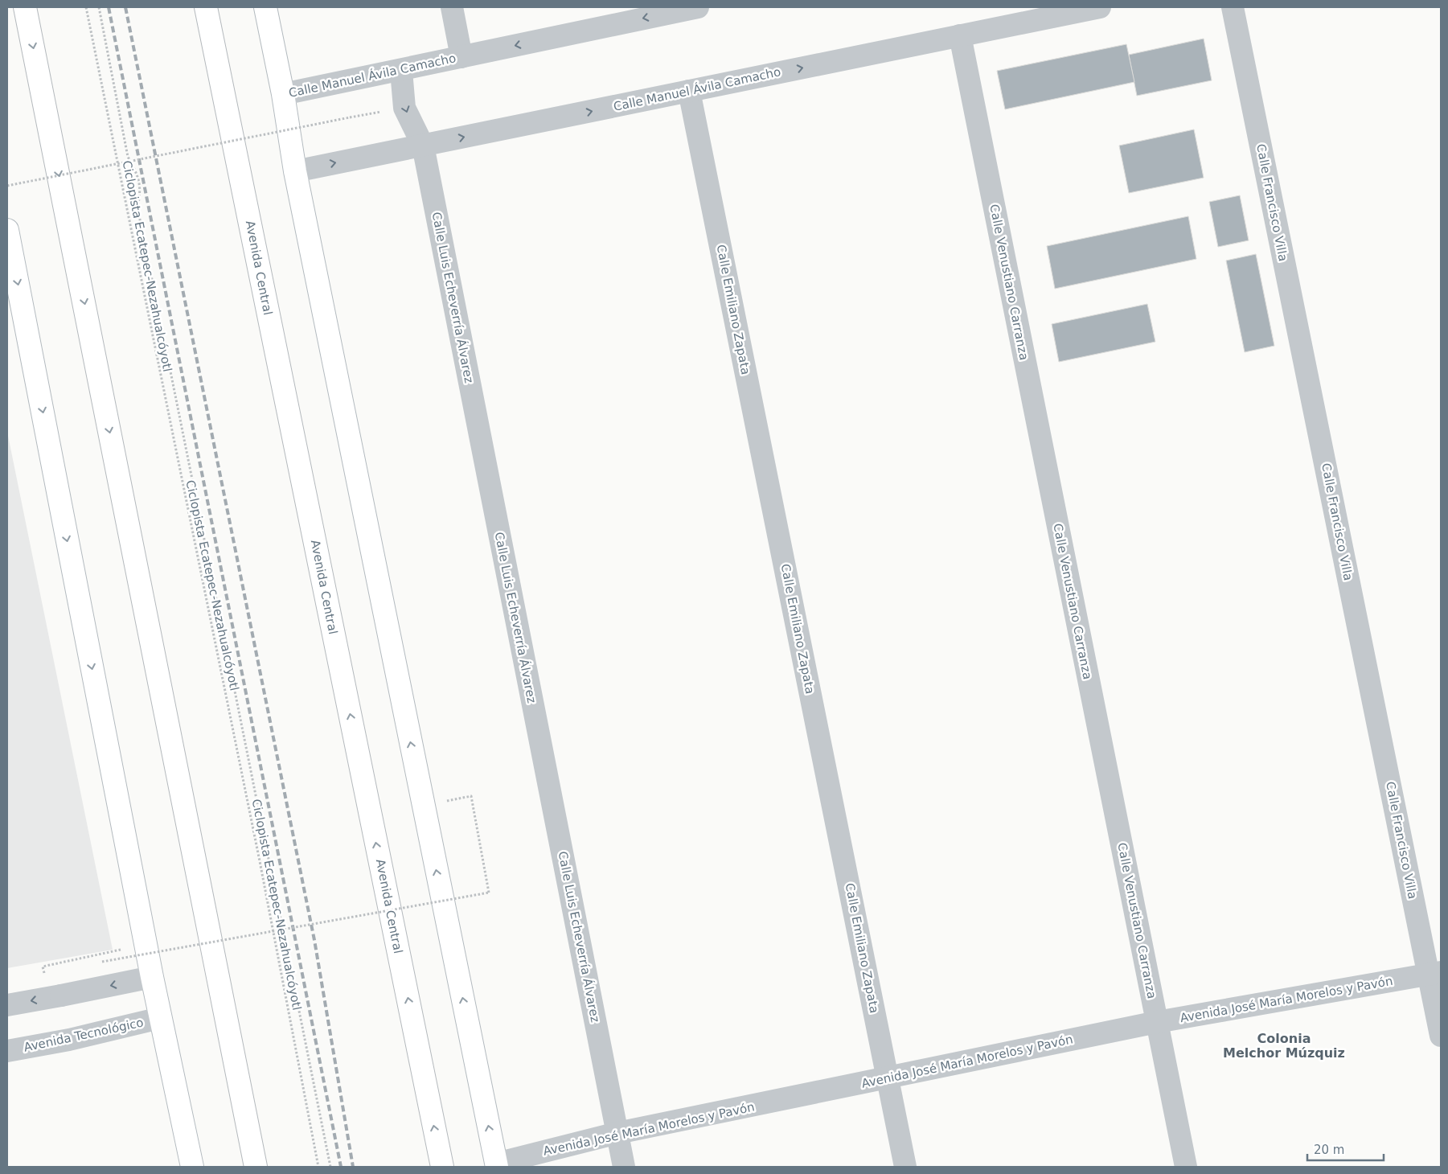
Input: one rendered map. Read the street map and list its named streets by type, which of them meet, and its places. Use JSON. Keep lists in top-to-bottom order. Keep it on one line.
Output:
{"streets":{"main road":["Avenida Central"],"street":["Calle Manuel Ávila Camacho","Calle Francisco Villa","Calle Venustiano Carranza","Calle Luis Echeverría Álvarez","Calle Emiliano Zapata","Avenida José María Morelos y Pavón","Avenida Tecnológico"],"path":["Ciclopista Ecatepec-Nezahualcóyotl"]},"crossings":[["Calle Manuel Ávila Camacho","Calle Venustiano Carranza"],["Calle Manuel Ávila Camacho","Calle Luis Echeverría Álvarez"],["Calle Manuel Ávila Camacho","Calle Emiliano Zapata"],["Calle Francisco Villa","Avenida José María Morelos y Pavón"],["Calle Venustiano Carranza","Avenida José María Morelos y Pavón"],["Calle Luis Echeverría Álvarez","Avenida José María Morelos y Pavón"],["Calle Emiliano Zapata","Avenida José María Morelos y Pavón"]],"districts":["Colonia Melchor Múzquiz"],"scale_bar":"20 m"}
